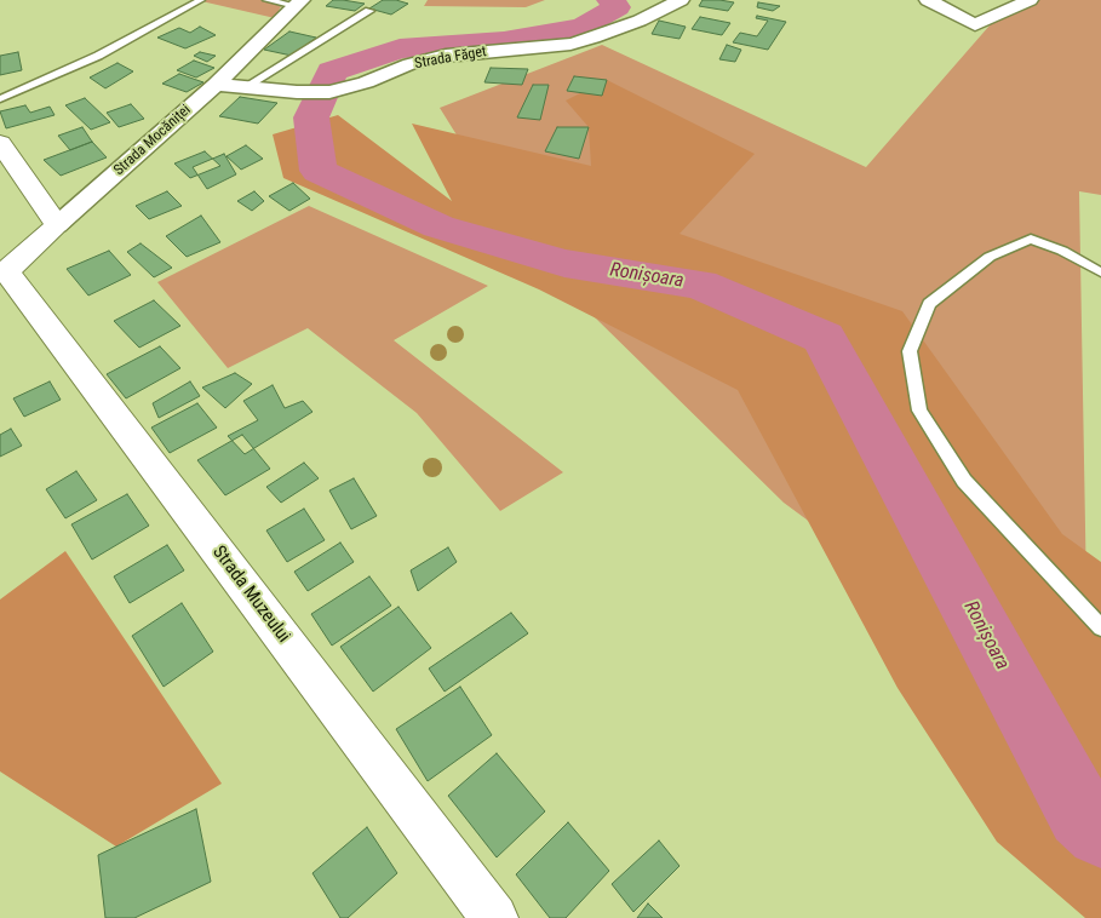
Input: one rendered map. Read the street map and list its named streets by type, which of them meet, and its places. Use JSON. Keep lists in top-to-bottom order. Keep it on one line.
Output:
{"streets":{"street":["Strada Făget","Strada Mocăniței","Strada Muzeului"]},"crossings":[["Strada Făget","Strada Mocăniței"],["Strada Mocăniței","Strada Muzeului"]],"water":["Ronișoara"]}
